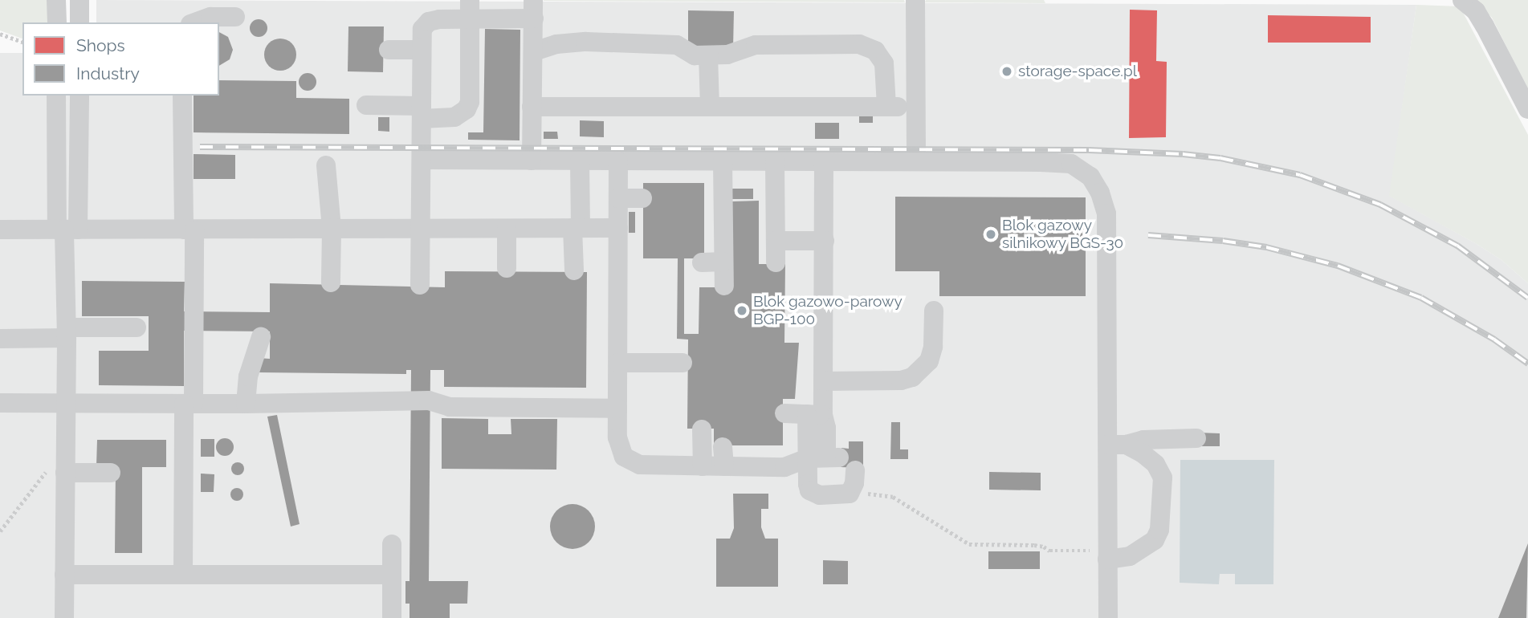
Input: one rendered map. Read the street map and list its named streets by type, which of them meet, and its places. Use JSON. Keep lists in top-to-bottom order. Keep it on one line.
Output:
{"places":["storage-space.pl","Blok gazowy silnikowy BGS-30","Blok gazowo-parowy BGP-100"],"legend":["Shops","Industry"]}
